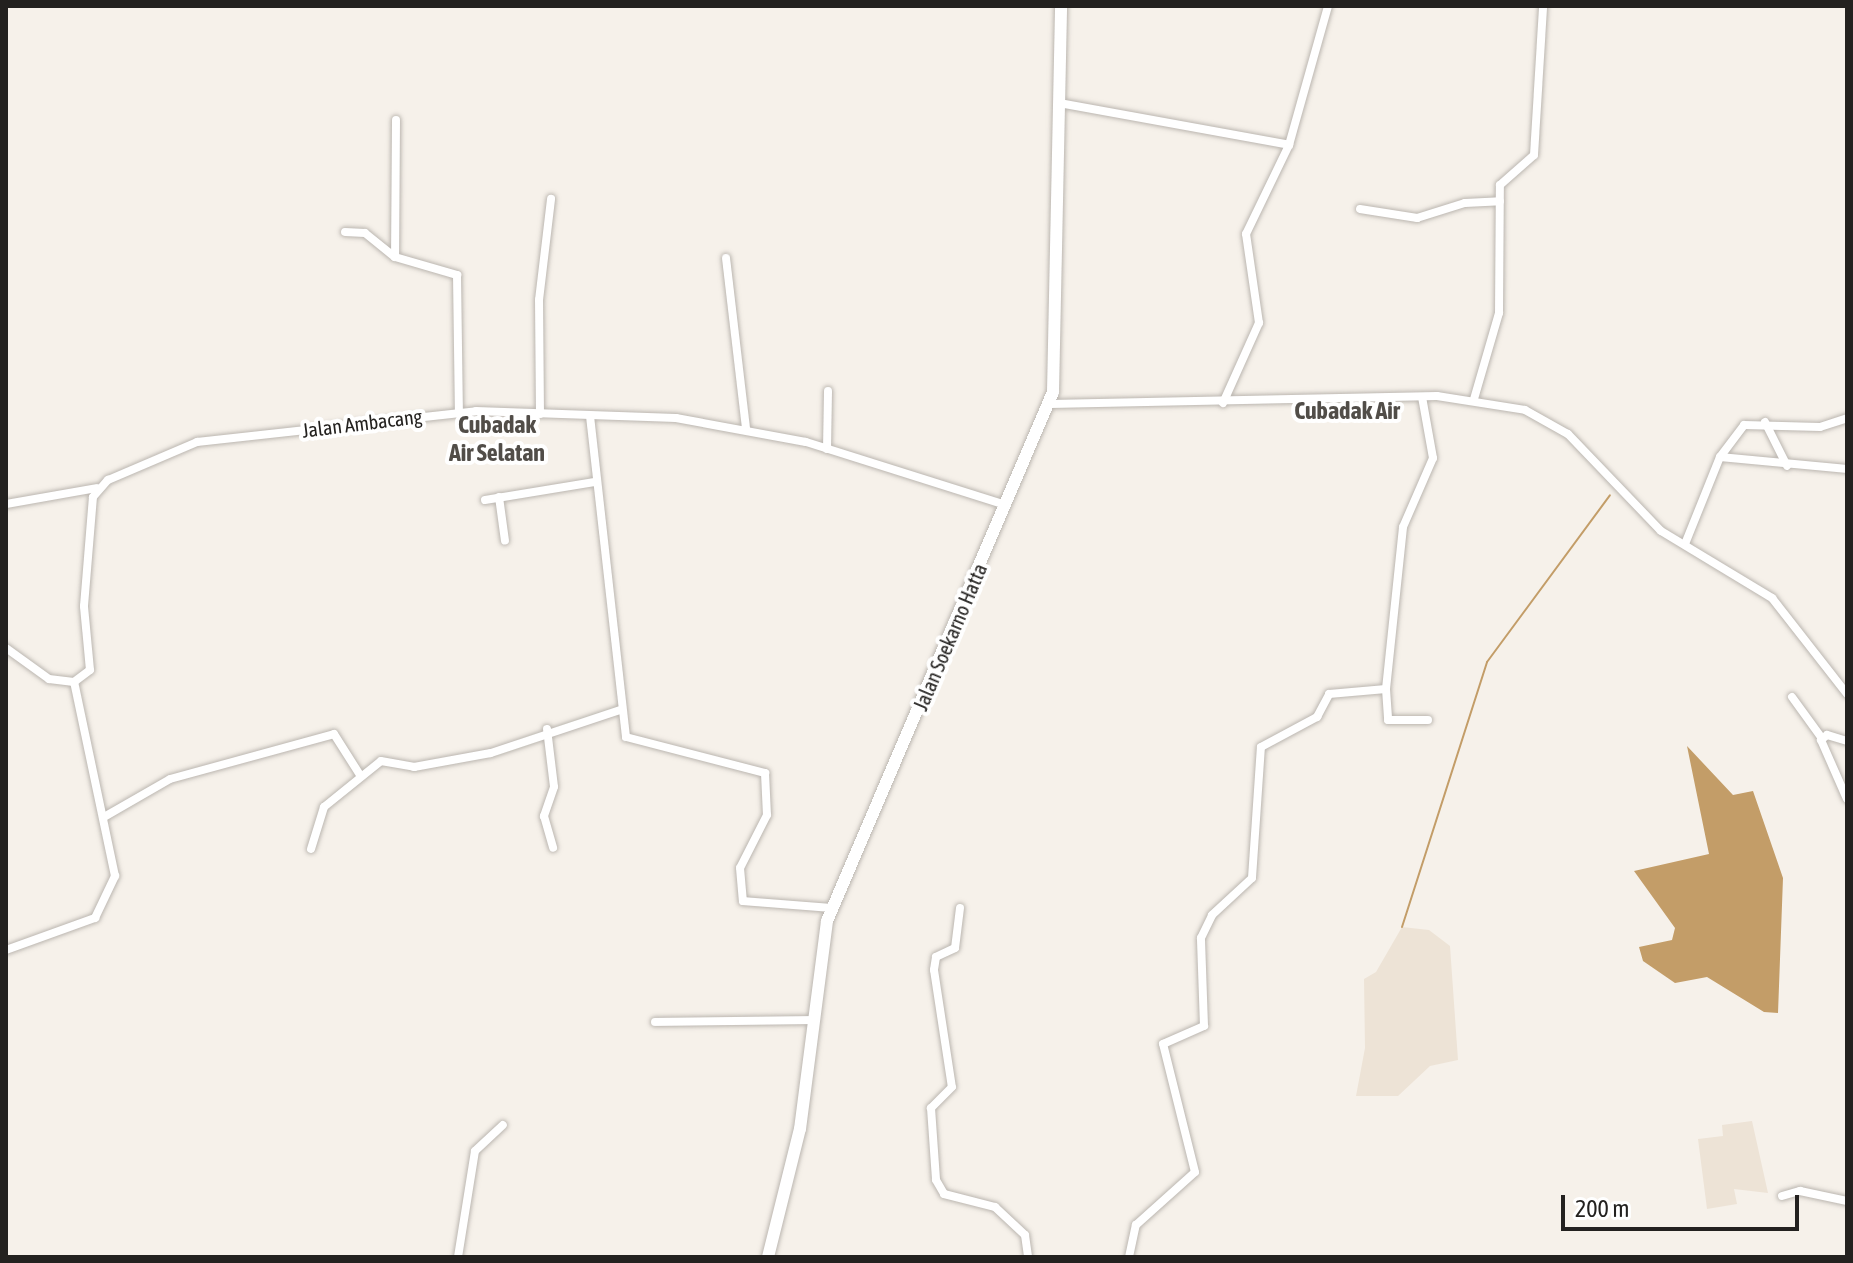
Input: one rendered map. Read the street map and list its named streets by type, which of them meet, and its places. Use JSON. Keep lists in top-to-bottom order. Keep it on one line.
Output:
{"streets":{"street":["Jalan Ambacang","Jalan Soekarno Hatta"]},"crossings":[["Jalan Ambacang","Jalan Soekarno Hatta"]],"districts":["Cubadak Air","Cubadak Air Selatan"],"scale_bar":"200 m"}
